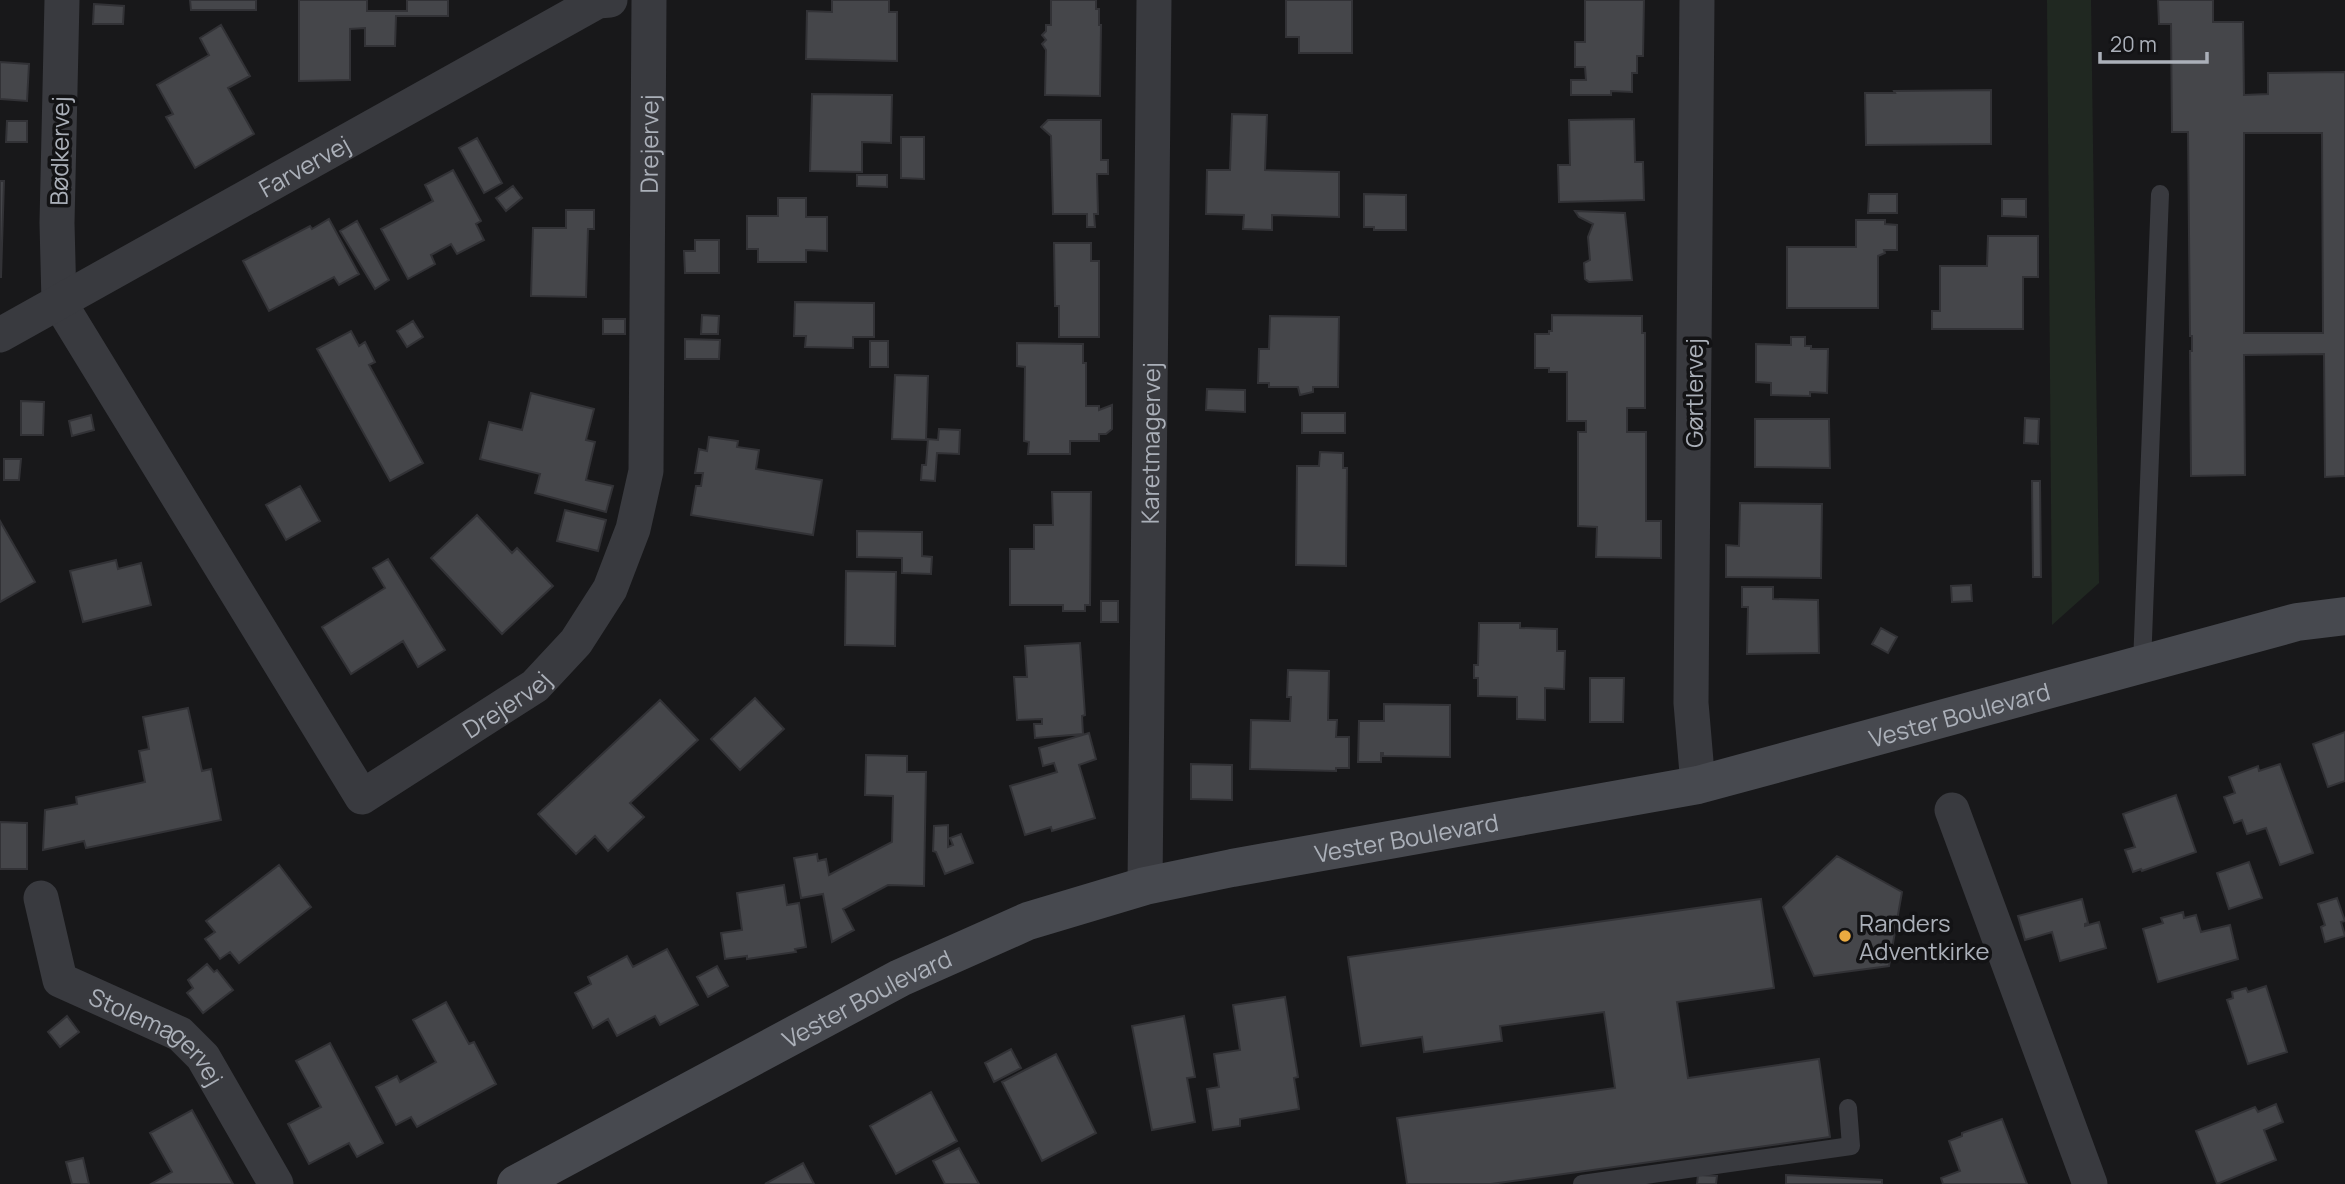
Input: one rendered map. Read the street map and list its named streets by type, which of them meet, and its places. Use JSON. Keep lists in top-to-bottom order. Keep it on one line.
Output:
{"streets":{"main road":["Vester Boulevard"],"street":["Drejervej","Bødkervej","Farvervej","Gørtlervej","Karetmagervej","Stolemagervej"]},"crossings":[["Drejervej","Bødkervej"],["Drejervej","Farvervej"],["Bødkervej","Farvervej"],["Gørtlervej","Vester Boulevard"],["Karetmagervej","Vester Boulevard"]],"places":["Randers Adventkirke"],"scale_bar":"20 m"}
